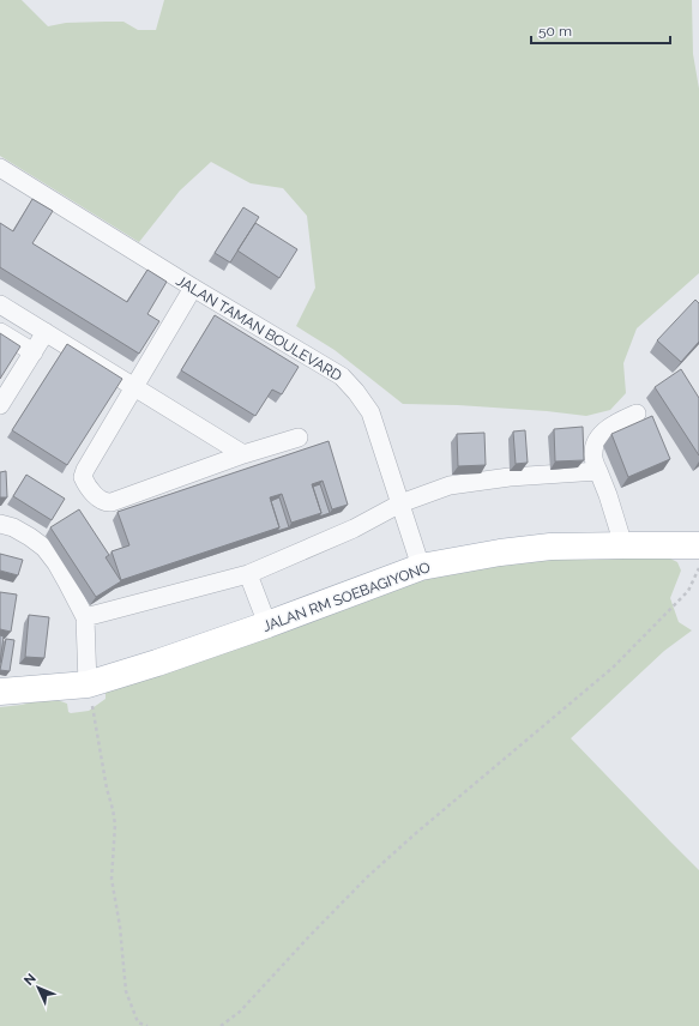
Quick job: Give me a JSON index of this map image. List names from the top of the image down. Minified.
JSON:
{"streets":{"main road":["JALAN RM SOEBAGIYONO"],"street":["JALAN TAMAN BOULEVARD"]},"crossings":[["JALAN TAMAN BOULEVARD","JALAN RM SOEBAGIYONO"]],"scale_bar":"50 m","north":"top left"}
